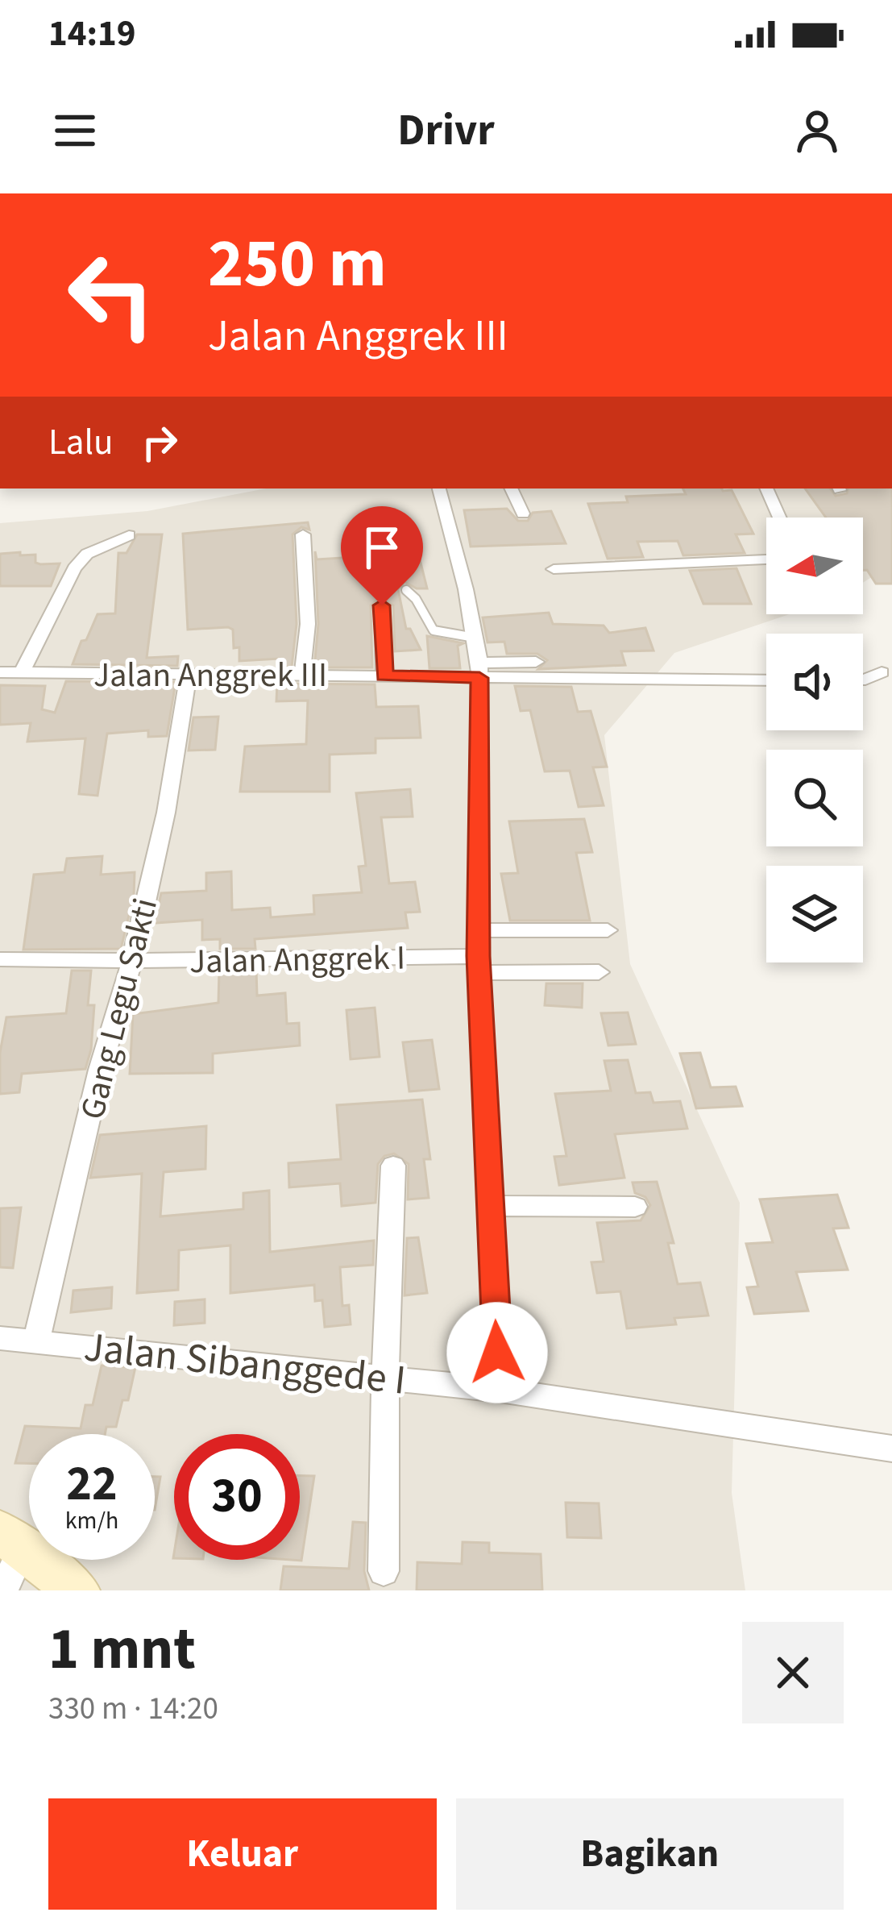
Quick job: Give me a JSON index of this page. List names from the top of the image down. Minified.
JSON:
{"streets":{"street":["Jalan Anggrek III","Jalan Anggrek I","Gang Legu Sakti","Jalan Sibanggede I"]},"crossings":[["Jalan Anggrek III","Gang Legu Sakti"],["Jalan Anggrek I","Gang Legu Sakti"],["Gang Legu Sakti","Jalan Sibanggede I"]],"north":"left","page":{"status":"14:19","header":"Drivr","turn":["250 m","Jalan Anggrek III"],"then":"Lalu","speed":"22 km/h","limit":"30","heading":["1 mnt","330 m · 14:20"],"buttons":["Keluar","Bagikan"]}}
